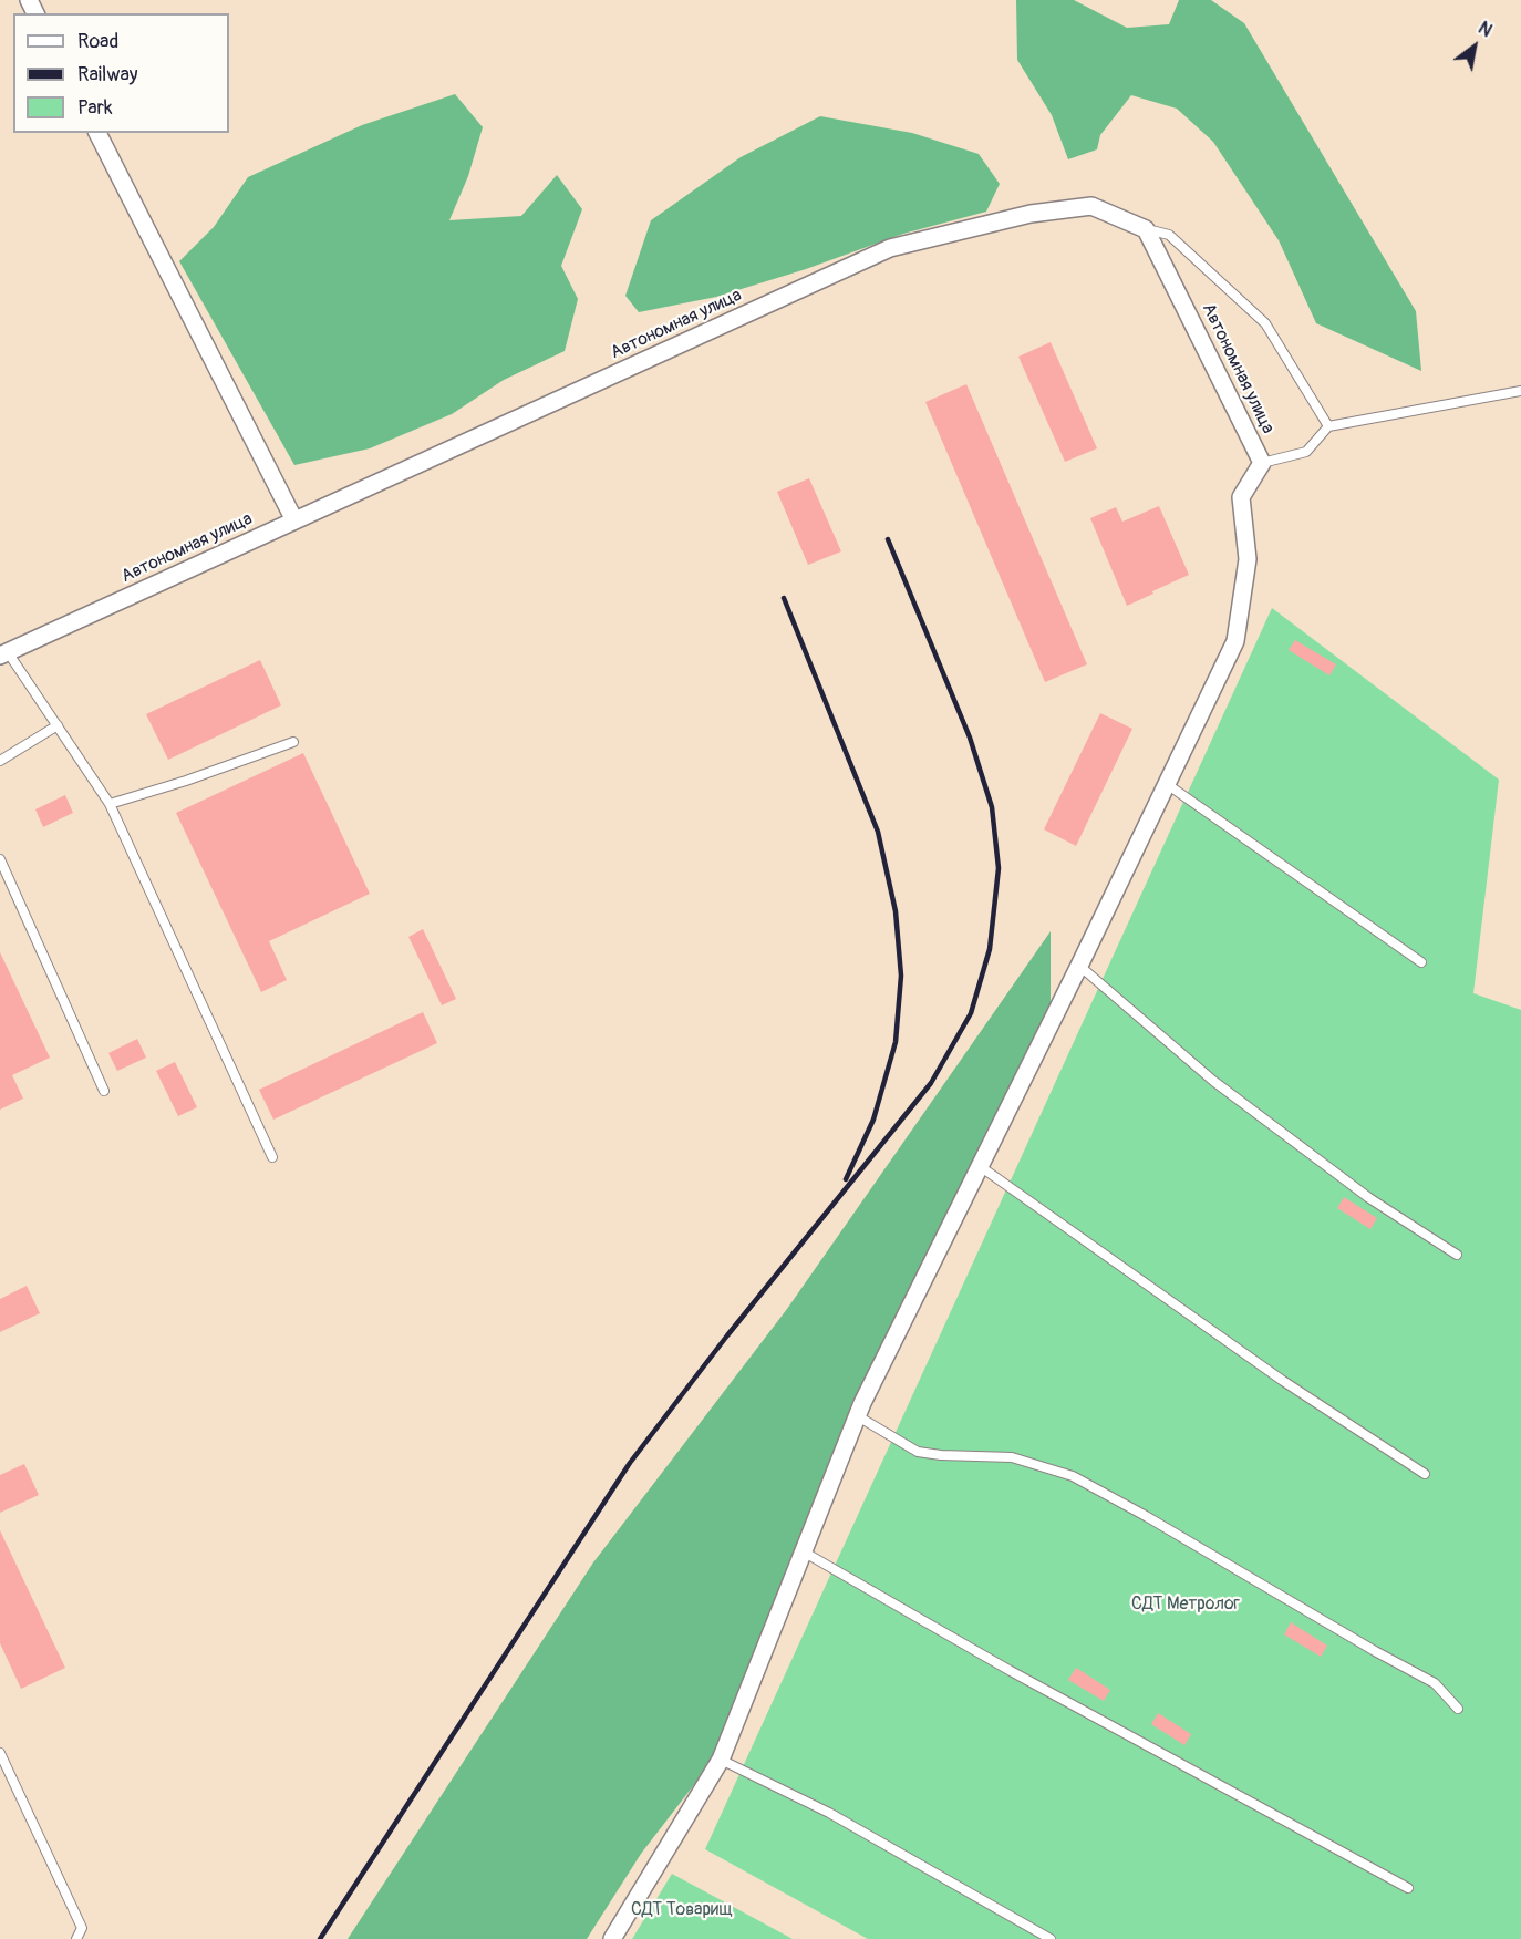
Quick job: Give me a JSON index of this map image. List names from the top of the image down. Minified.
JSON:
{"streets":{"street":["Автономная улица"]},"parks":["СДТ Метролог","СДТ Товарищ"],"legend":["Road","Railway","Park"],"north":"top right"}
